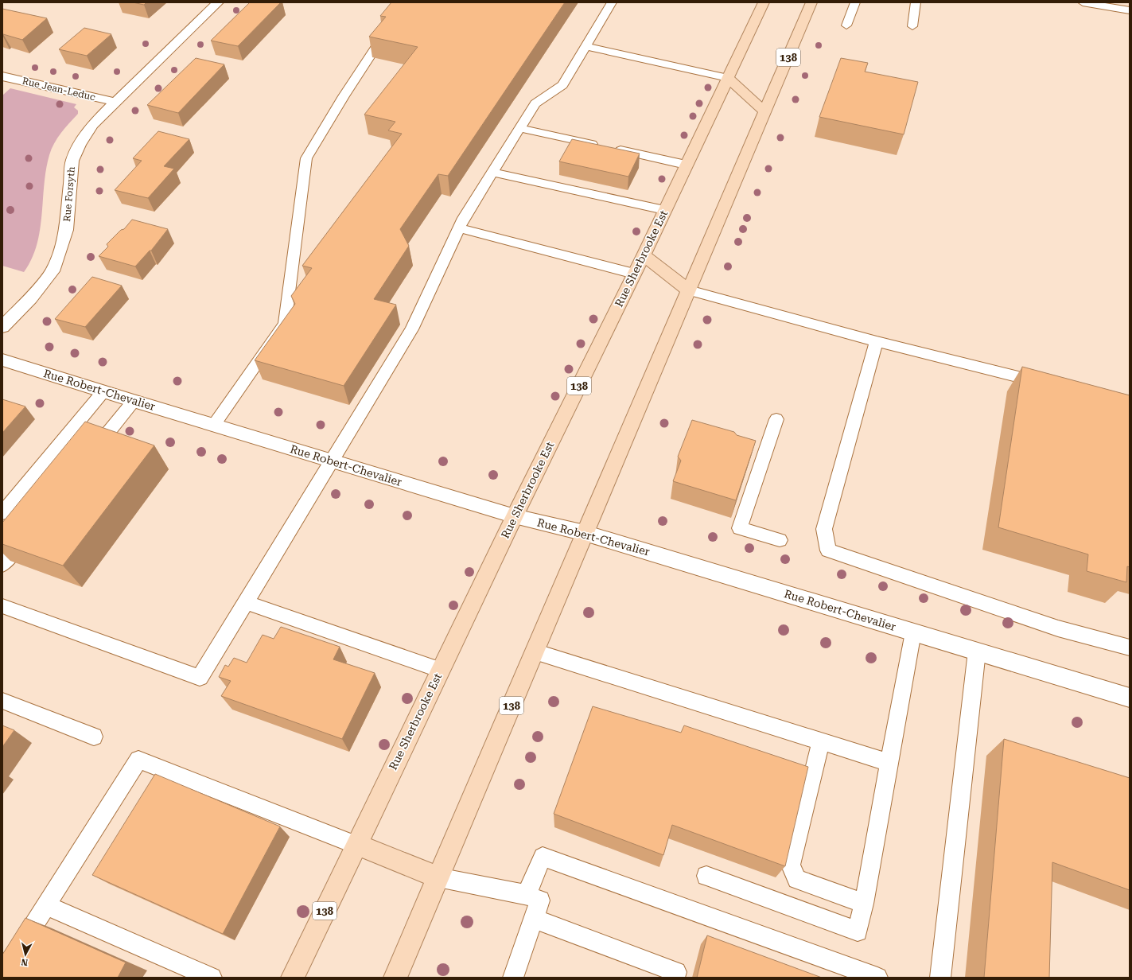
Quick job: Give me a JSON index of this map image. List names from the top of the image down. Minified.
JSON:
{"streets":{"main road":["138","Rue Sherbrooke Est"],"street":["Rue Jean-Leduc","Rue Forsyth","Rue Robert-Chevalier"]},"crossings":[["138","Rue Robert-Chevalier"],["Rue Jean-Leduc","Rue Forsyth"],["Rue Sherbrooke Est","Rue Robert-Chevalier"]],"north":"bottom"}
